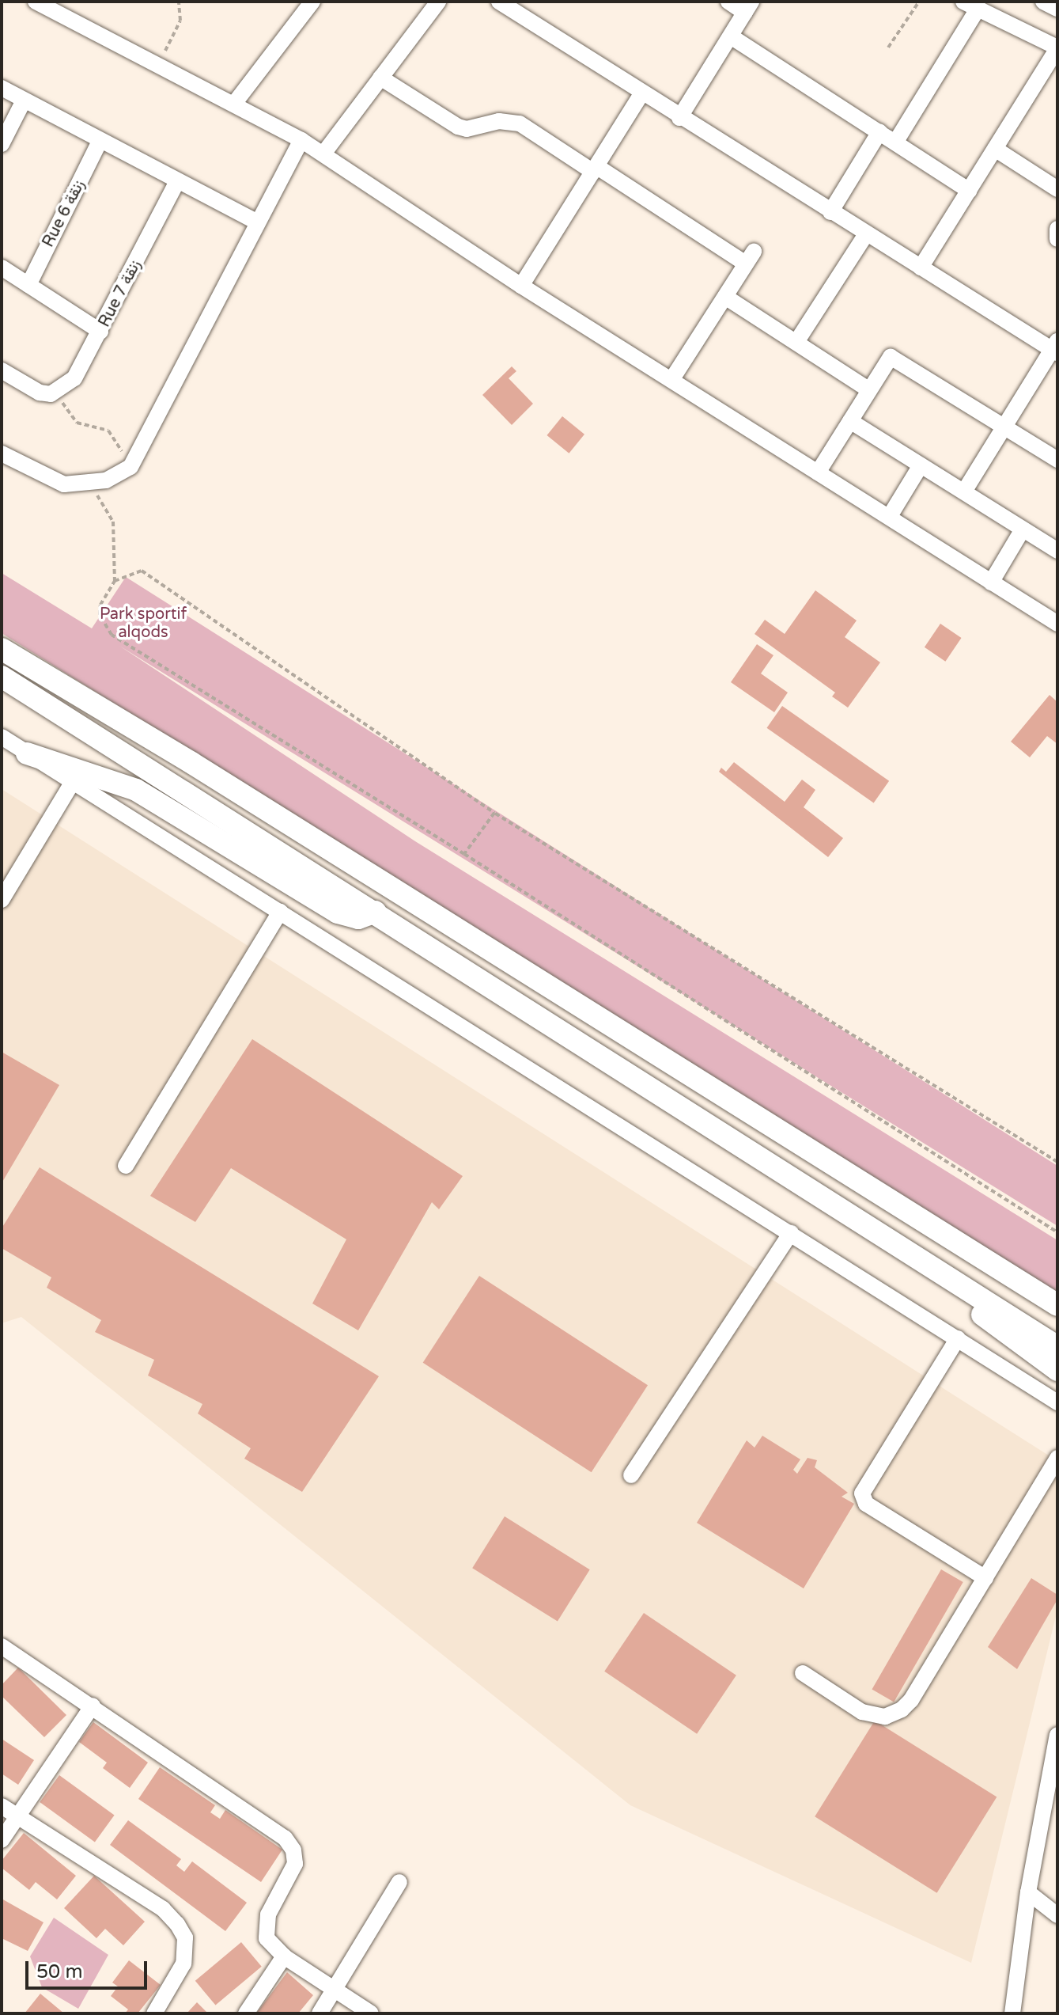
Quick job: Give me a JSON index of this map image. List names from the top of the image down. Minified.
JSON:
{"streets":{"street":["Rue 6 زنقة","Rue 7 زنقة"]},"parks":["Park sportif alqods"],"scale_bar":"50 m"}
